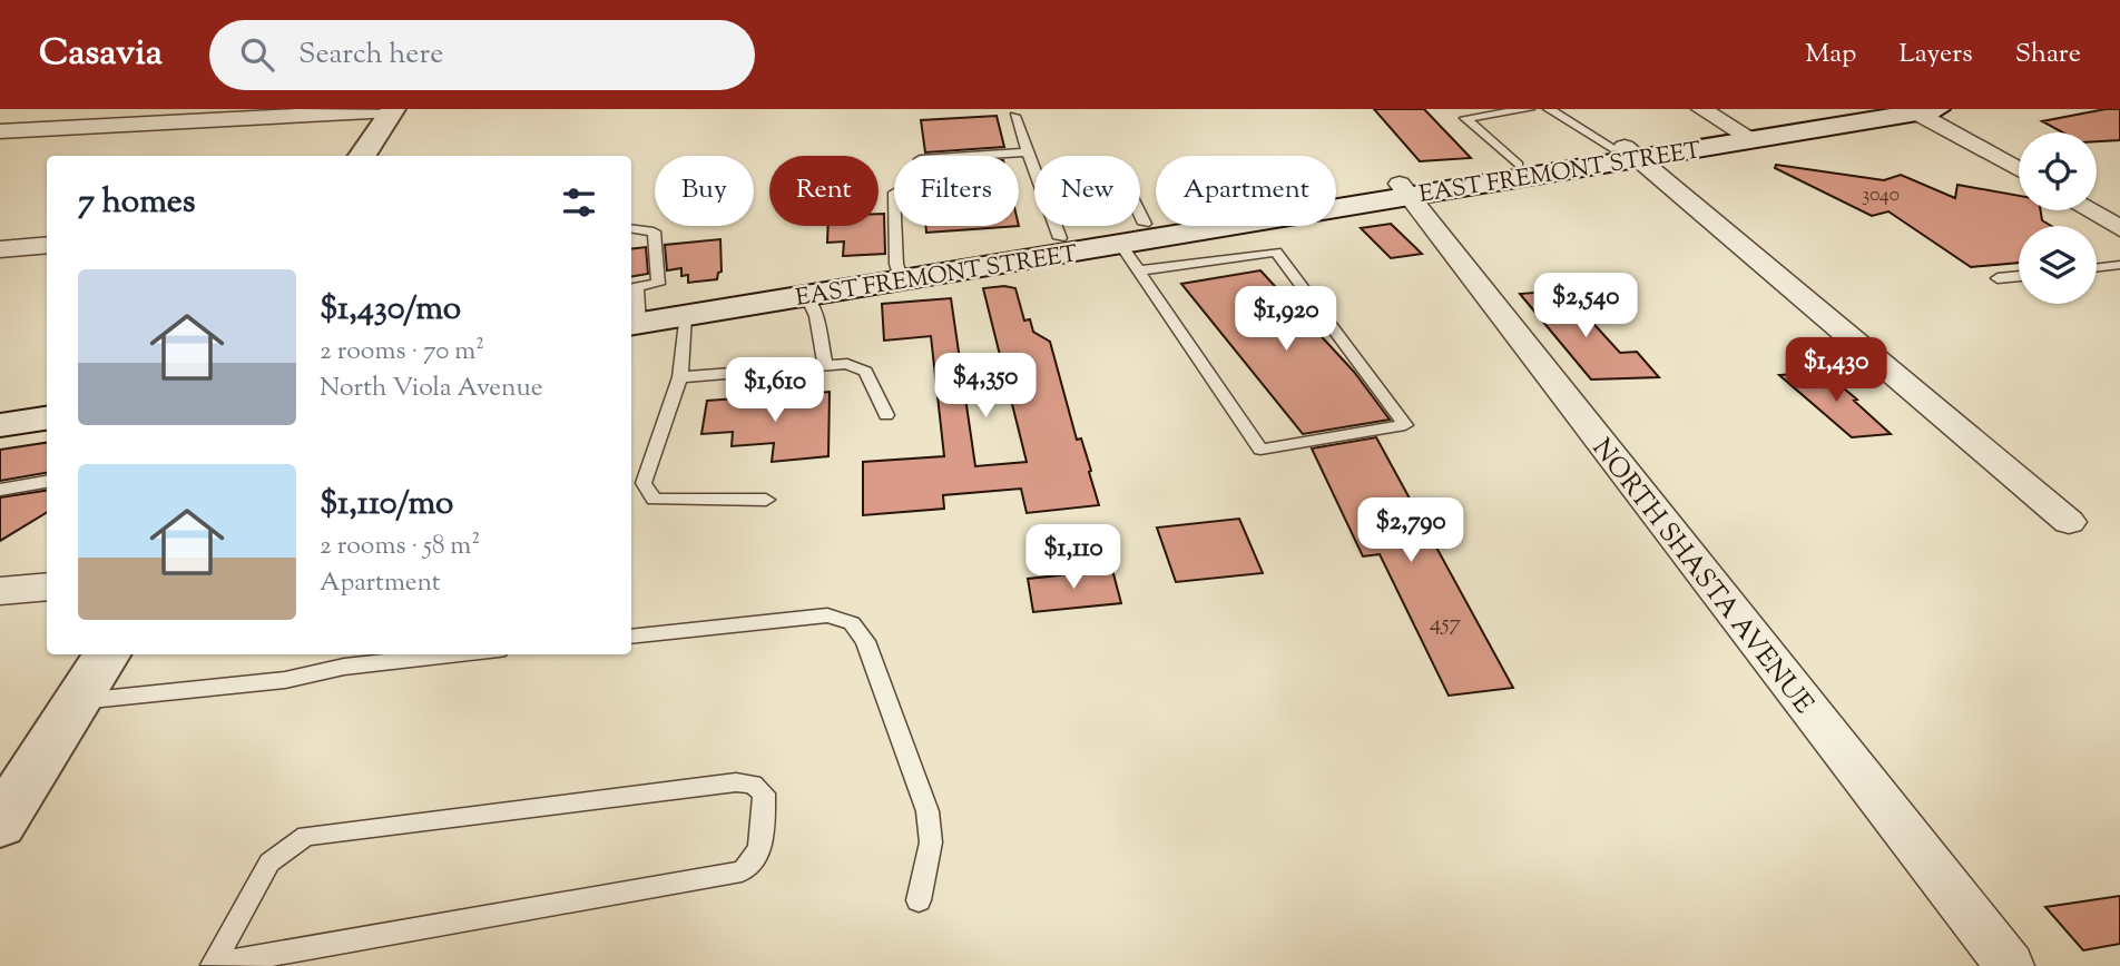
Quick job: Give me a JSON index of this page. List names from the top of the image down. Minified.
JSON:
{"streets":{"main road":["EAST FREMONT STREET"],"street":["NORTH SHASTA AVENUE"]},"crossings":[["EAST FREMONT STREET","NORTH SHASTA AVENUE"]],"house_numbers":["3040","457"],"page":{"header":"Casavia","search":"Search here","nav":["Map","Layers","Share"],"chip":["Buy","Rent","Filters","New","Apartment"],"heading":"7 homes","list":[{"name":"$1,430/mo","note":"2 rooms · 70 m² · North Viola Avenue"},{"name":"$1,110/mo","note":"2 rooms · 58 m² · Apartment"}],"price":["$2,540","$1,920","$1,430","$4,350","$1,610","$2,790","$1,110"]}}
